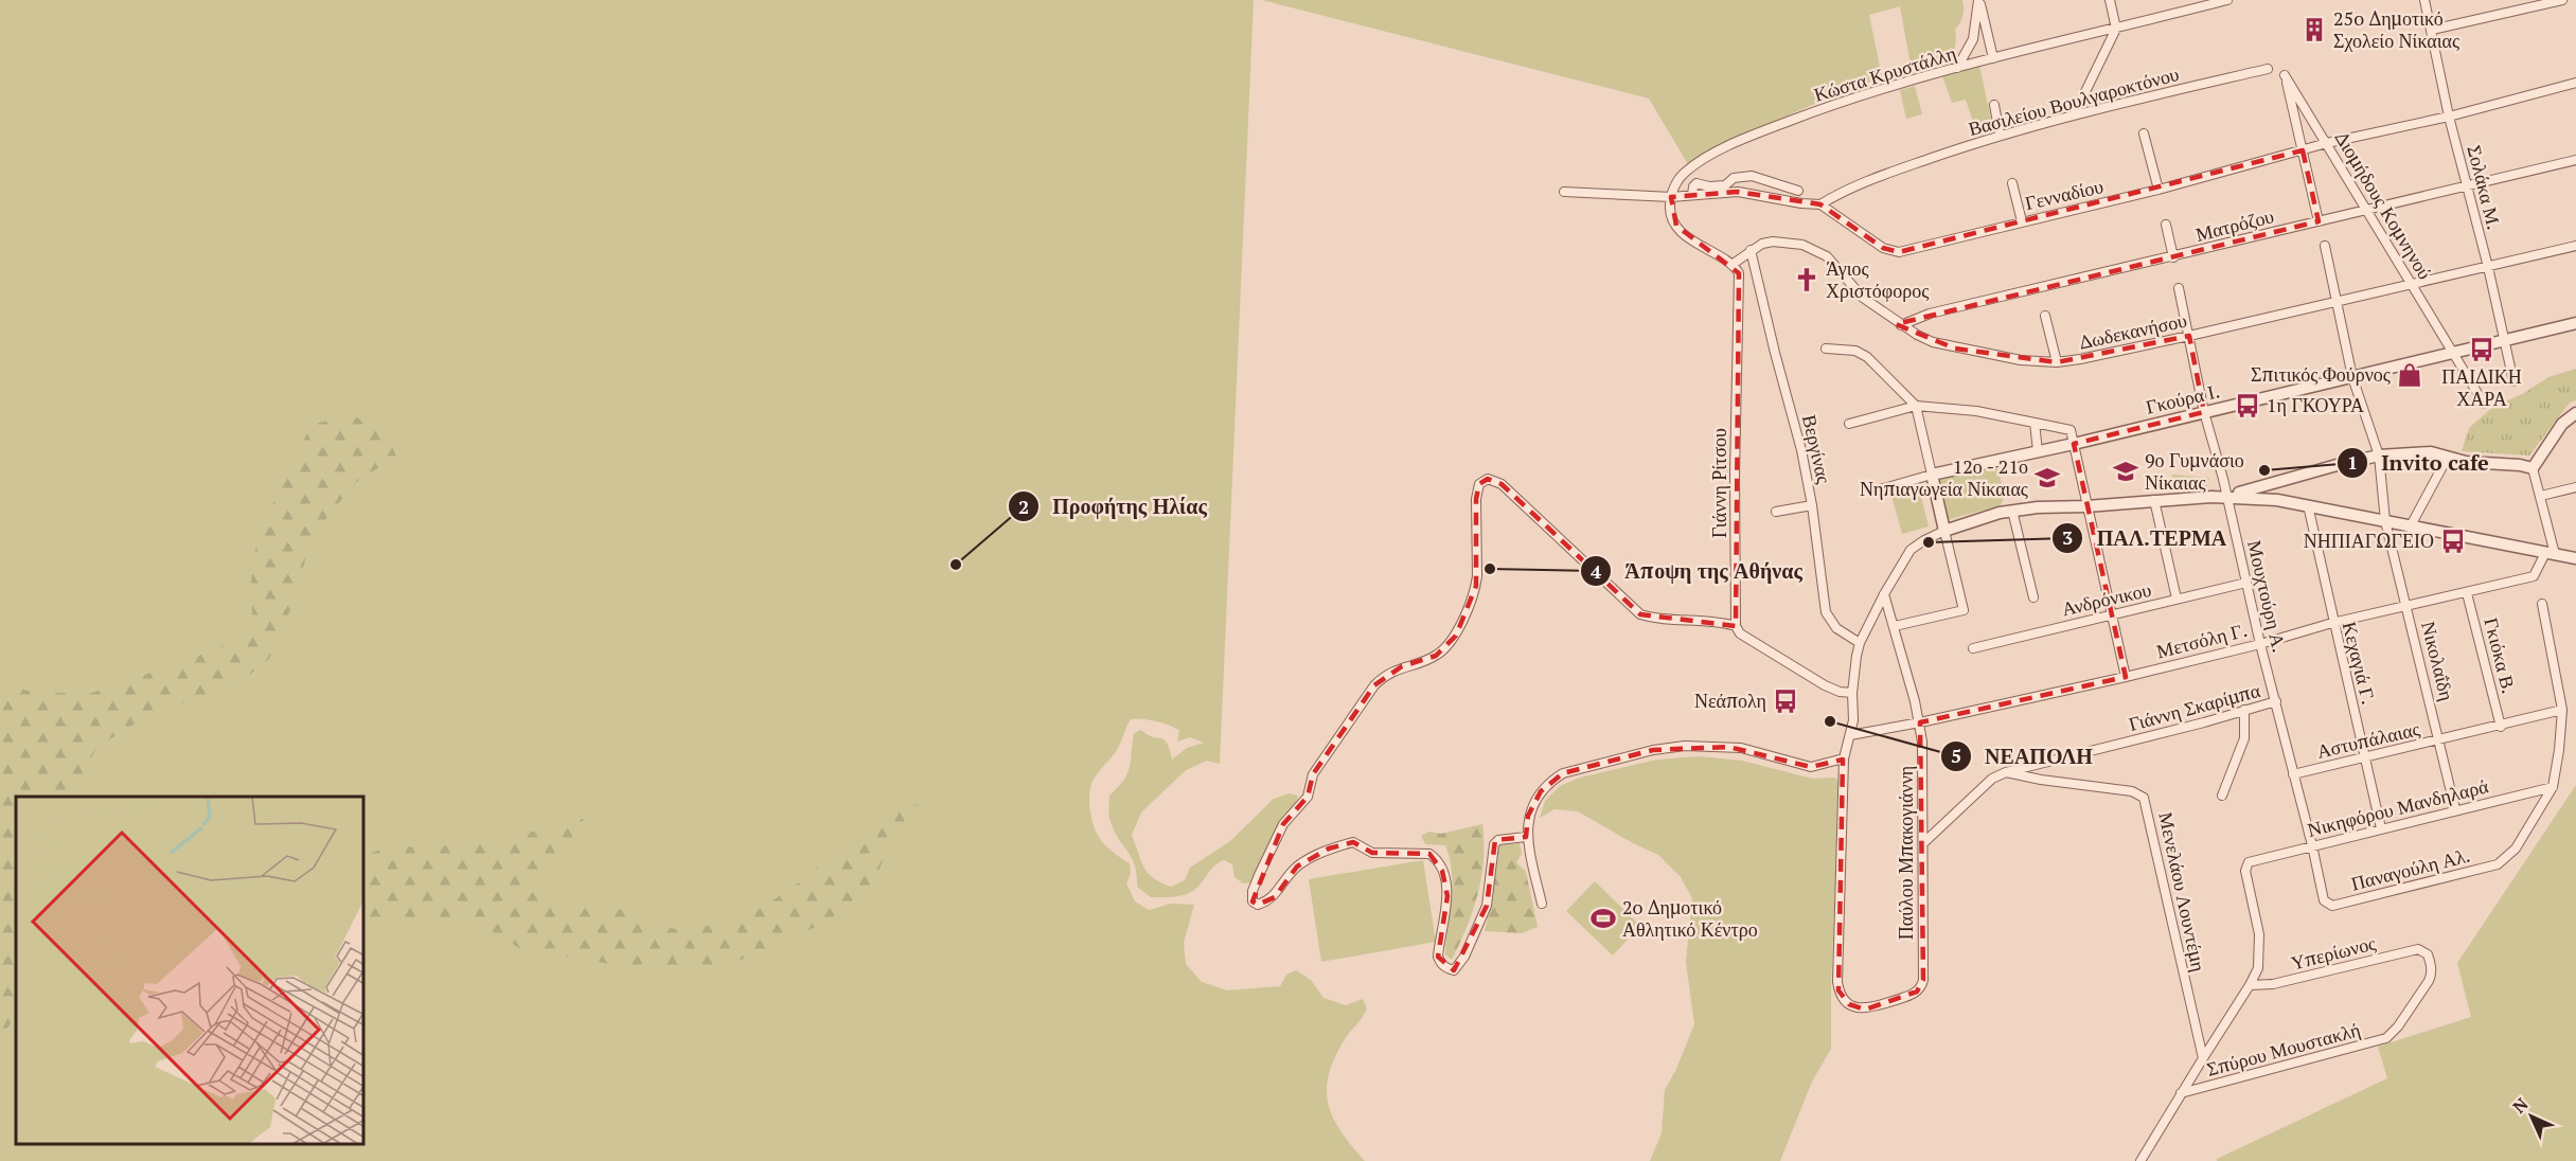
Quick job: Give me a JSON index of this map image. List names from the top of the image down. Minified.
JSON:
{"streets":{"street":["Κώστα Κρυστάλλη","Βασιλείου Βουλγαροκτόνου","Σολάκα Μ.","Γενναδίου","Διομήδους Κομνηνού","Ματρόζου","Δωδεκανήσου","Γκούρα Ι.","Βεργίνας","Γιάννη Ρίτσου","Μουχτούρη Α.","Ανδρόνικου","Μετσόλη Γ.","Γκιόκα Β.","Νικολαΐδη","Κεχαγιά Γ.","Γιάννη Σκαρίμπα","Αστυπάλαιας","Νικηφόρου Μανδηλαρά","Παύλου Μπακογιάννη","Παναγούλη Αλ.","Μενελάου Λουντέμη","Υπερίωνος","Σπύρου Μουστακλή"]},"crossings":[["Κώστα Κρυστάλλη","Γενναδίου"],["Βασιλείου Βουλγαροκτόνου","Γενναδίου"],["Σολάκα Μ.","Γενναδίου"],["Σολάκα Μ.","Ματρόζου"],["Σολάκα Μ.","Δωδεκανήσου"],["Σολάκα Μ.","Γκούρα Ι."],["Γενναδίου","Διομήδους Κομνηνού"],["Διομήδους Κομνηνού","Ματρόζου"],["Διομήδους Κομνηνού","Δωδεκανήσου"],["Διομήδους Κομνηνού","Γκούρα Ι."],["Ματρόζου","Δωδεκανήσου"],["Δωδεκανήσου","Βεργίνας"],["Δωδεκανήσου","Γιάννη Ρίτσου"],["Δωδεκανήσου","Μουχτούρη Α."],["Δωδεκανήσου","Νικολαΐδη"],["Γκούρα Ι.","Μουχτούρη Α."],["Γκούρα Ι.","Νικολαΐδη"],["Μουχτούρη Α.","Ανδρόνικου"],["Μουχτούρη Α.","Μετσόλη Γ."],["Μουχτούρη Α.","Γιάννη Σκαρίμπα"],["Μουχτούρη Α.","Αστυπάλαιας"],["Μουχτούρη Α.","Νικηφόρου Μανδηλαρά"],["Μουχτούρη Α.","Παναγούλη Αλ."],["Μετσόλη Γ.","Γκιόκα Β."],["Μετσόλη Γ.","Νικολαΐδη"],["Μετσόλη Γ.","Κεχαγιά Γ."],["Μετσόλη Γ.","Παύλου Μπακογιάννη"],["Γκιόκα Β.","Αστυπάλαιας"],["Νικολαΐδη","Αστυπάλαιας"],["Νικολαΐδη","Νικηφόρου Μανδηλαρά"],["Κεχαγιά Γ.","Αστυπάλαιας"],["Κεχαγιά Γ.","Νικηφόρου Μανδηλαρά"],["Γιάννη Σκαρίμπα","Παύλου Μπακογιάννη"],["Γιάννη Σκαρίμπα","Μενελάου Λουντέμη"],["Νικηφόρου Μανδηλαρά","Παναγούλη Αλ."],["Νικηφόρου Μανδηλαρά","Υπερίωνος"],["Υπερίωνος","Σπύρου Μουστακλή"]],"places":{"building":["25o Δημοτικό Σχολείο Νίκαιας"],"church":["Άγιος Χριστόφορος"],"bus stop":["ΠΑΙΔΙΚΗ ΧΑΡΑ","1η ΓΚΟΥΡΑ","ΝΗΠΙΑΓΩΓΕΙΟ","Νεάπολη"],"shop":["Σπιτικός Φούρνος"],"other":["Invito cafe","ΠΑΛ.ΤΕΡΜΑ","Προφήτης Ηλίας","Άποψη της Αθήνας","ΝΕΑΠΟΛΗ"],"school or university":["9ο Γυμνάσιο Νίκαιας","12ο - 21ο Νηπιαγωγεία Νίκαιας"],"sports":["2o Δημοτικό Αθλητικό Κέντρο"]},"north":"top left"}
